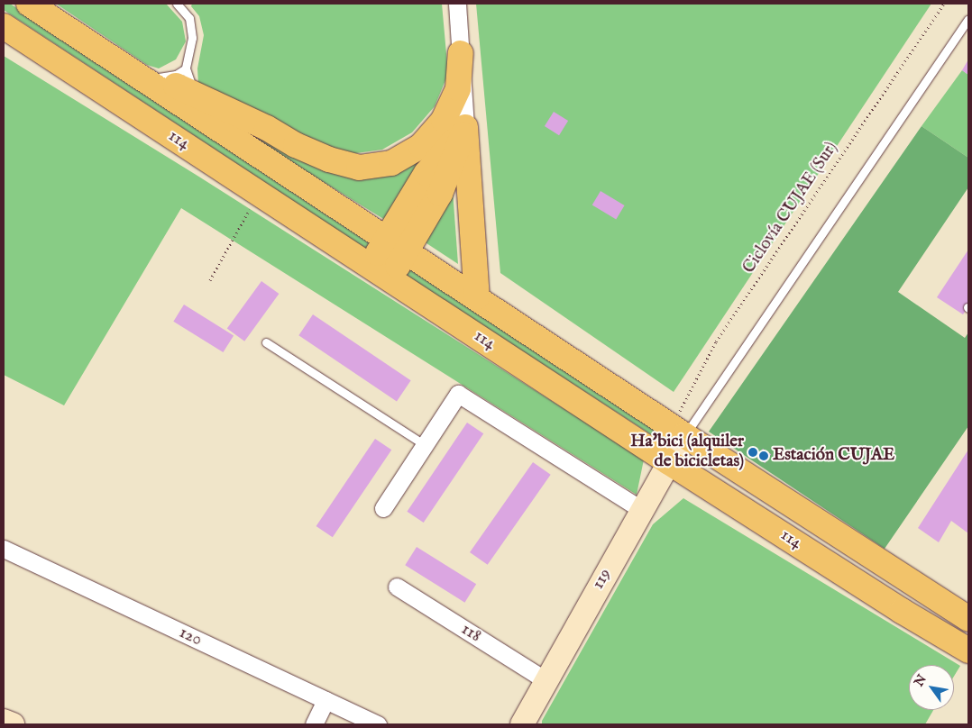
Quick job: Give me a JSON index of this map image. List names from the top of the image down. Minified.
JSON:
{"streets":{"highway":["114"],"street":["119","118","120"],"path":["Ciclovía CUJAE (Sur)"]},"crossings":[["114","Ciclovía CUJAE (Sur)"],["114","119"],["Ciclovía CUJAE (Sur)","119"],["119","118"]],"places":["Ha'bici (alquiler de bicicletas)","Estación CUJAE"],"north":"top left"}
